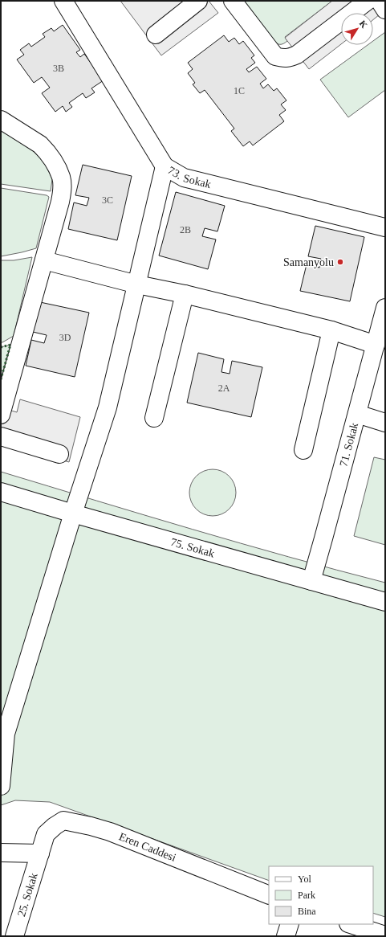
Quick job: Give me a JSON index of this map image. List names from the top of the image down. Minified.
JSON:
{"streets":{"street":["73. Sokak","71. Sokak","75. Sokak","Eren Caddesi","25. Sokak"]},"crossings":[["71. Sokak","75. Sokak"],["Eren Caddesi","25. Sokak"]],"places":["Samanyolu"],"house_numbers":["3B","1C","3C","2B","3D","2A"],"legend":["Yol","Park","Bina"],"north":"top right"}
